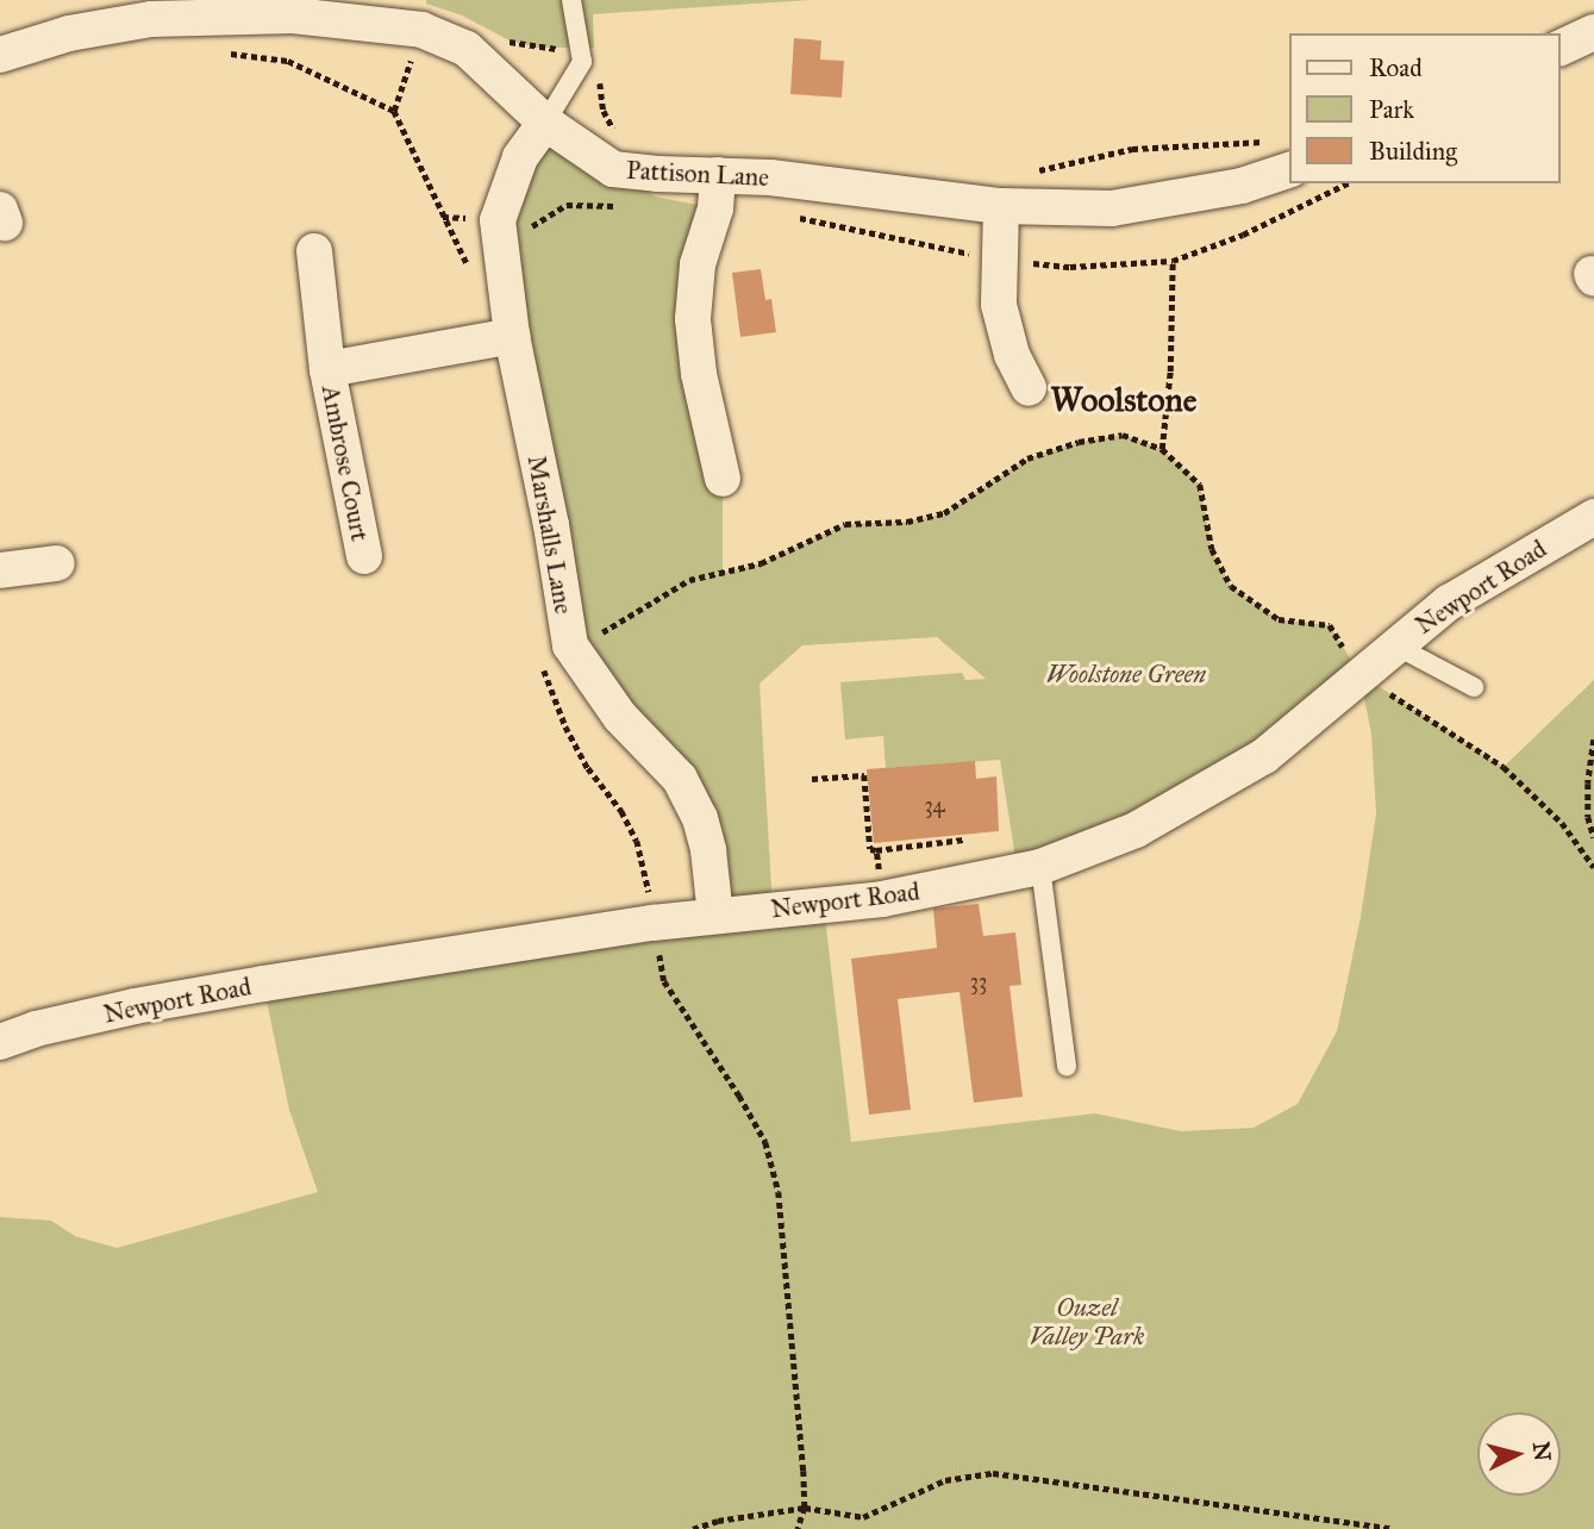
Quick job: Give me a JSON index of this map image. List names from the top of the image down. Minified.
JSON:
{"streets":{"street":["Pattison Lane","Ambrose Court","Marshalls Lane","Newport Road"]},"crossings":[["Pattison Lane","Marshalls Lane"],["Ambrose Court","Marshalls Lane"],["Marshalls Lane","Newport Road"]],"districts":["Woolstone"],"parks":["Woolstone Green","Ouzel Valley Park"],"house_numbers":["34","33"],"legend":["Road","Park","Building"],"north":"right"}
